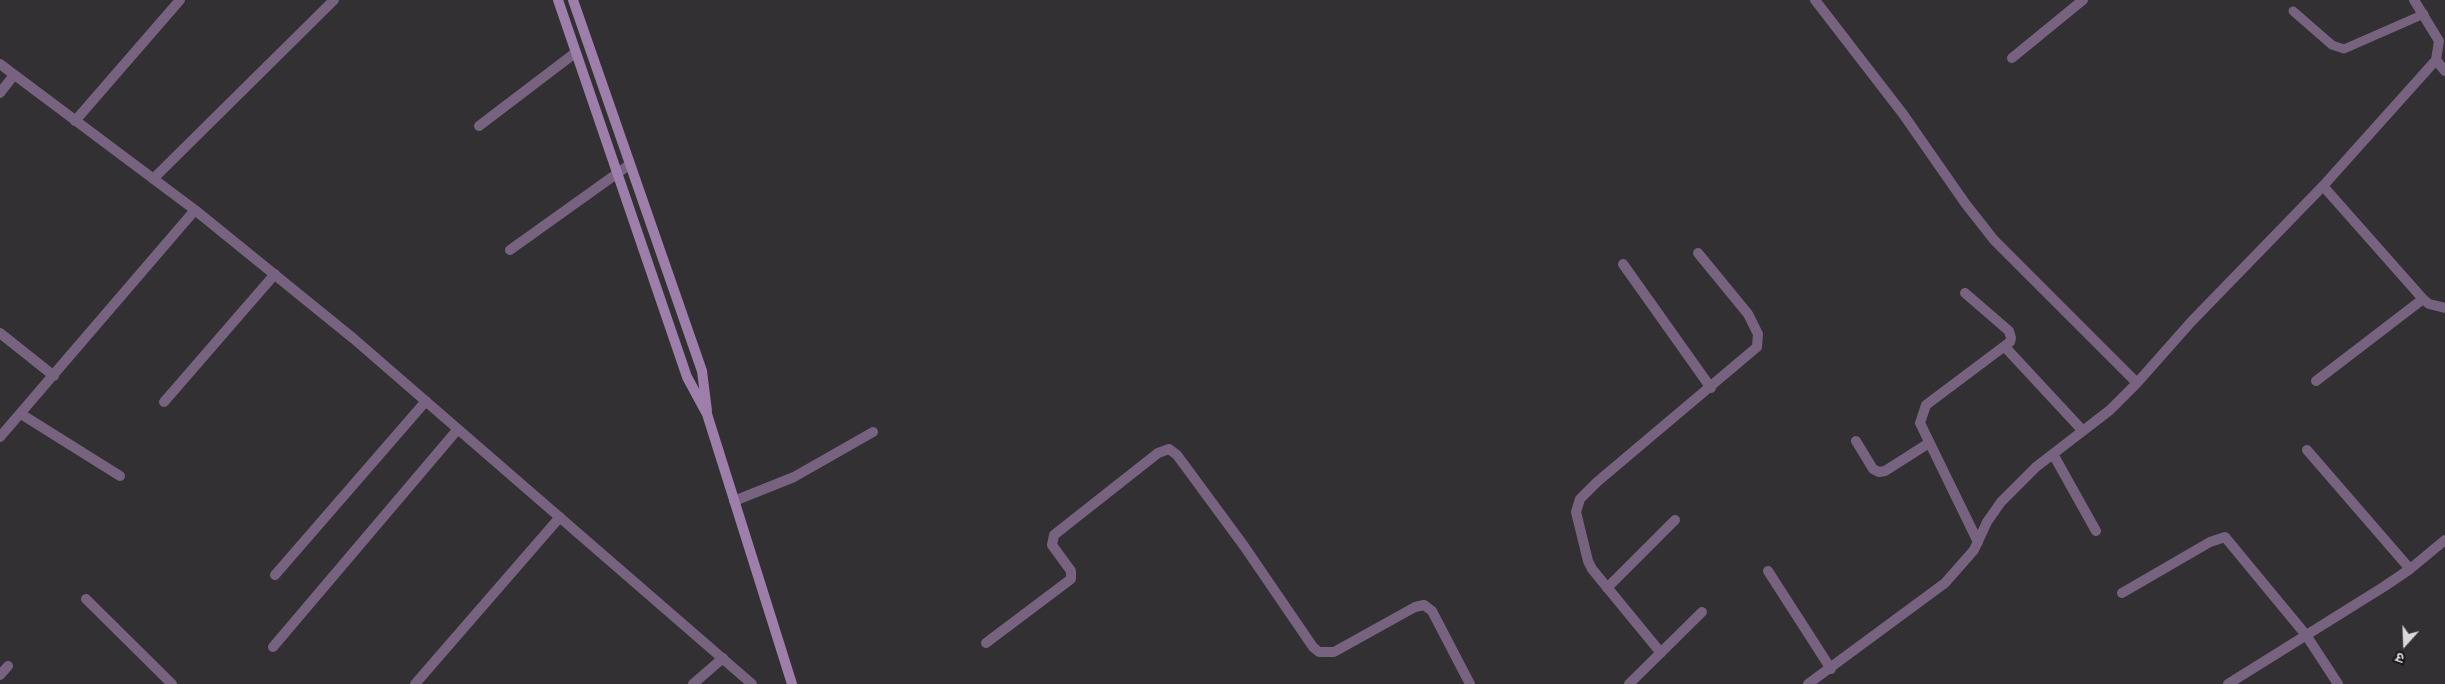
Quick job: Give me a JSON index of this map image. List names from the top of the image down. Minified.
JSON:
{"north":"bottom"}
